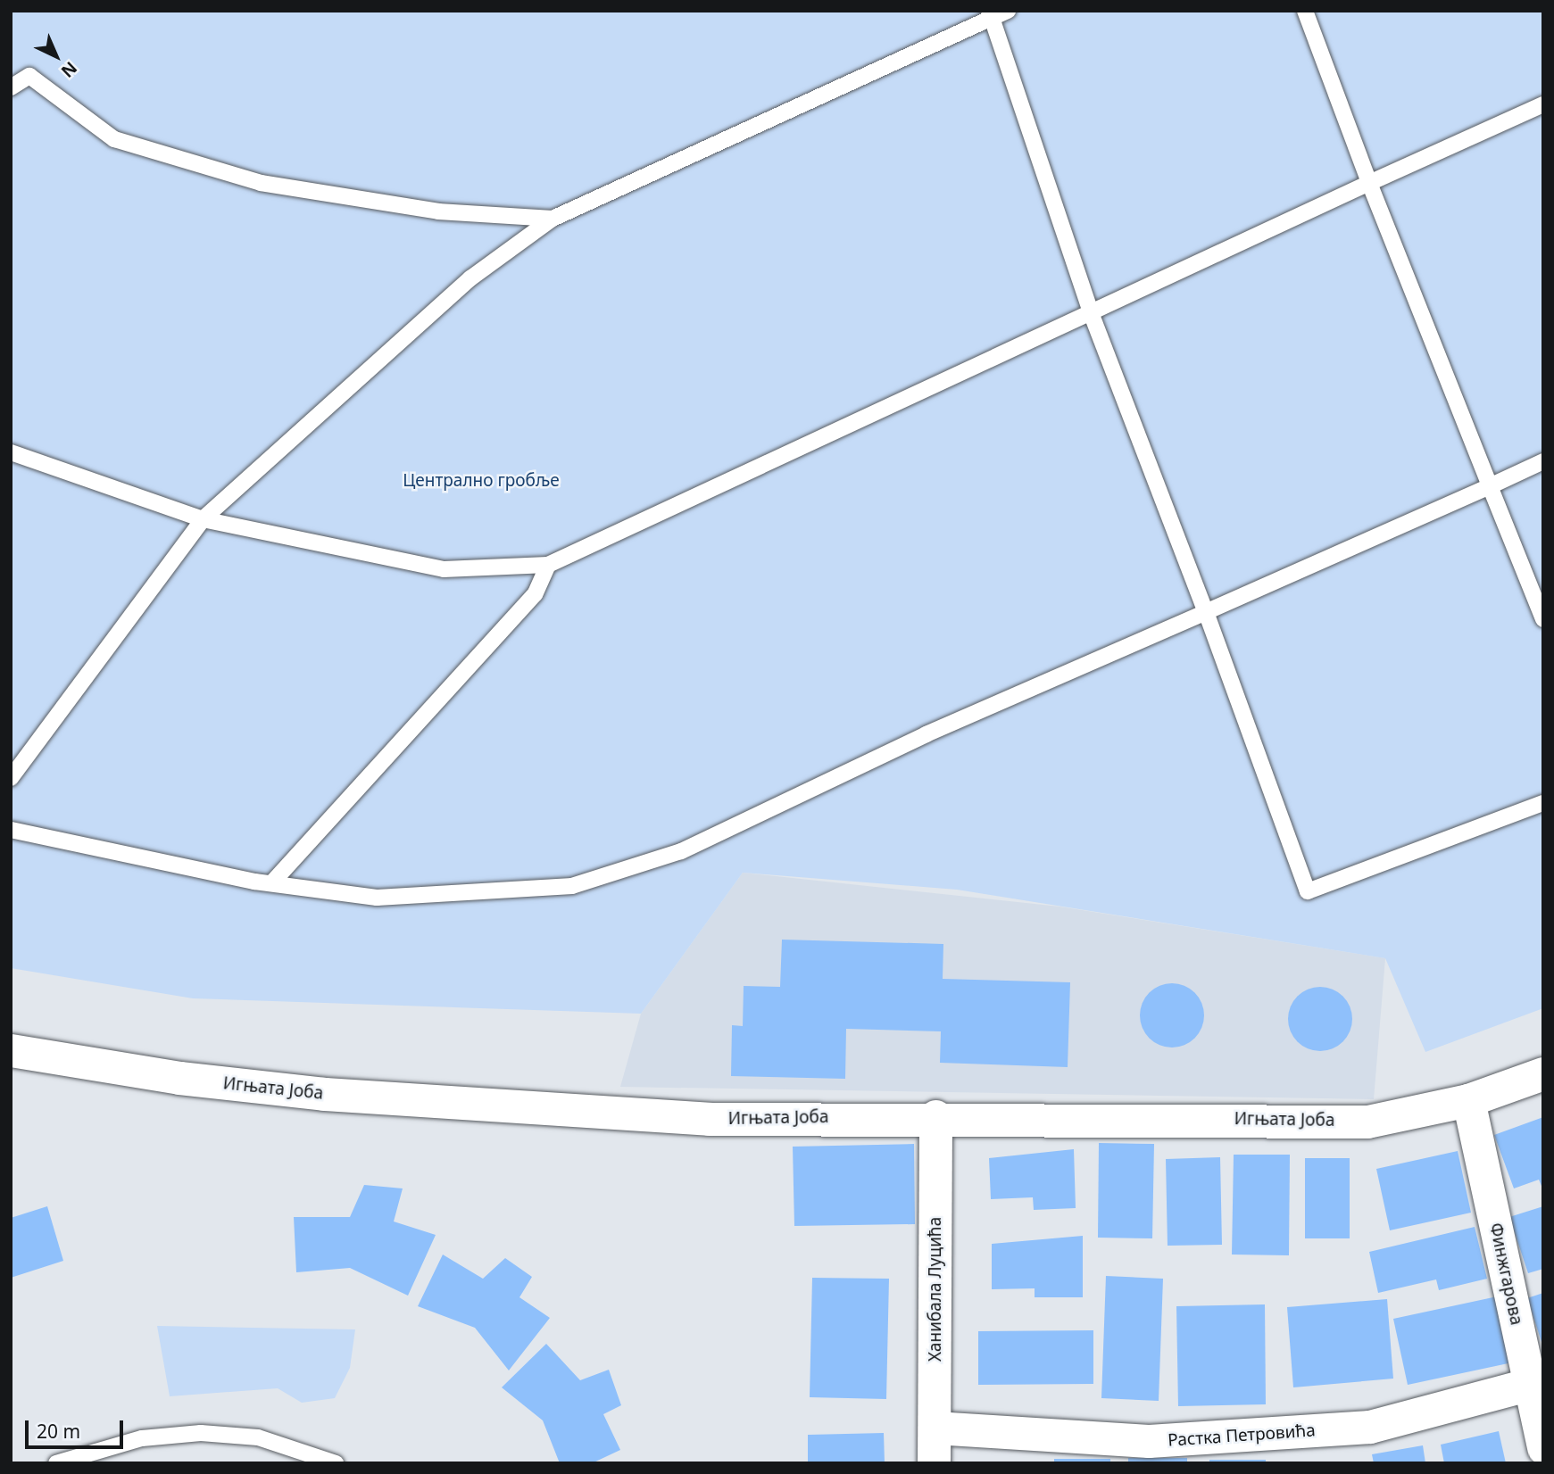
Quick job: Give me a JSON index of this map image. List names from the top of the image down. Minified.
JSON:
{"streets":{"street":["Игњата Јоба","Финжгарова","Ханибала Луцића","Растка Петровића"]},"crossings":[["Игњата Јоба","Финжгарова"],["Игњата Јоба","Ханибала Луцића"],["Финжгарова","Растка Петровића"],["Ханибала Луцића","Растка Петровића"]],"parks":["Централно гробље"],"scale_bar":"20 m","north":"bottom right"}
